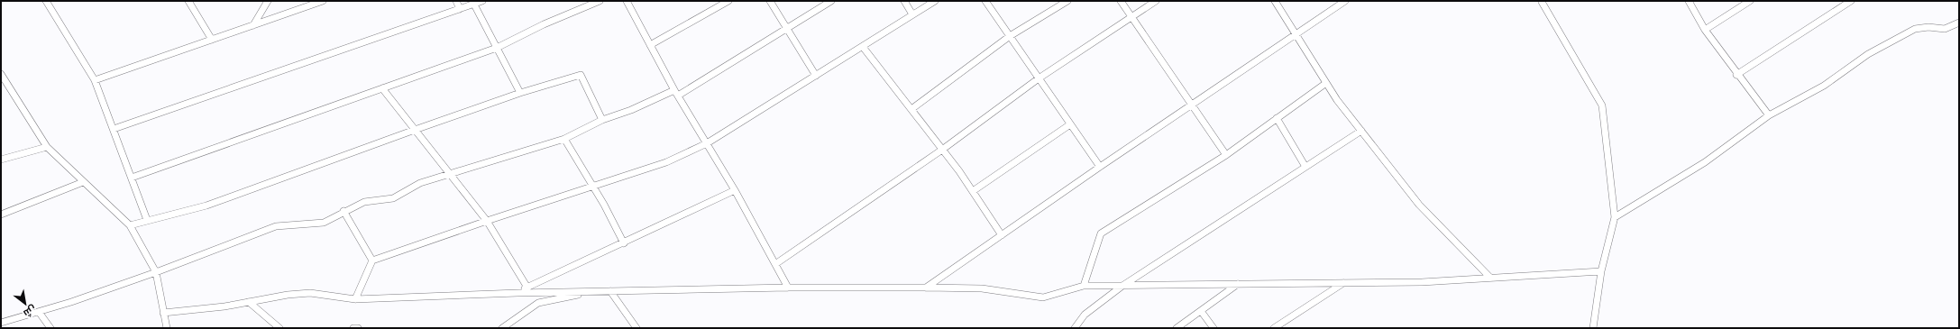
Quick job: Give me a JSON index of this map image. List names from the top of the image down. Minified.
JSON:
{"north":"bottom right"}
